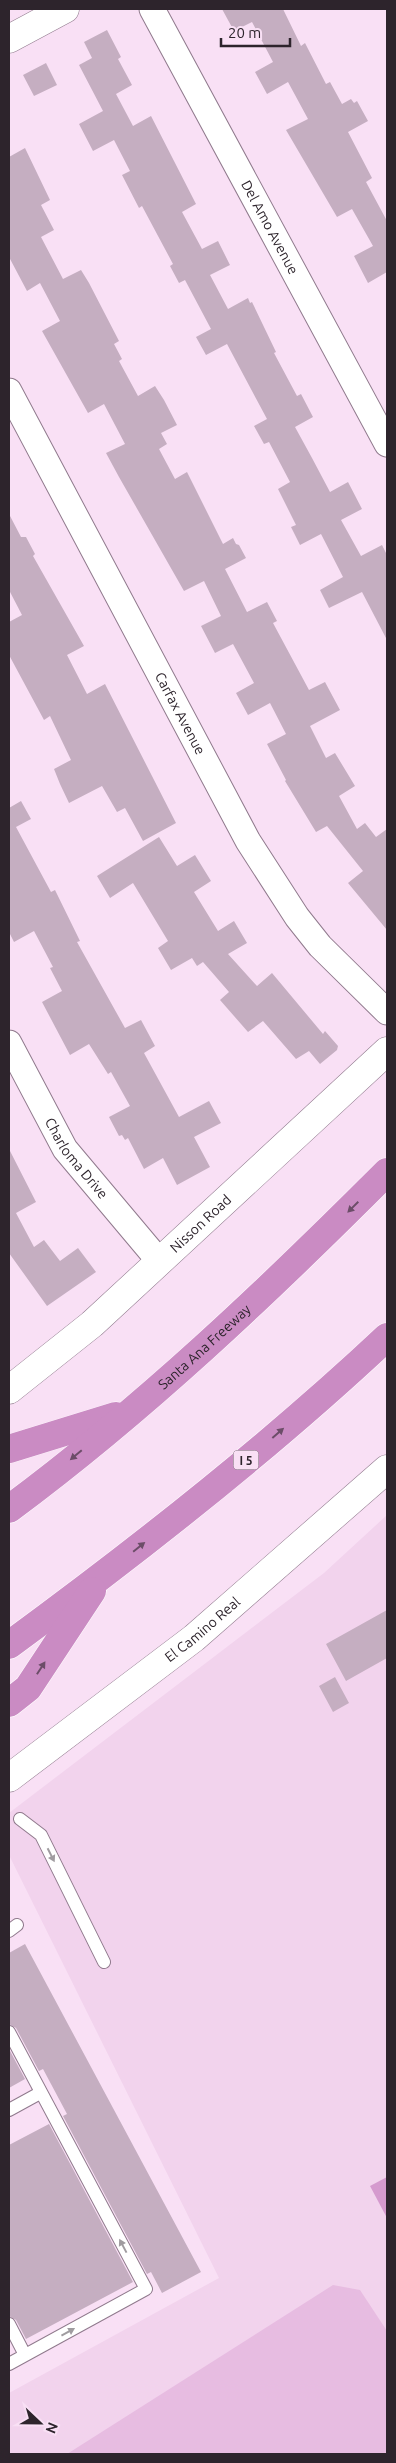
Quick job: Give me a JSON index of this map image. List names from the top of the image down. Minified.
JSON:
{"streets":{"highway":["Santa Ana Freeway","I 5"],"street":["Del Amo Avenue","Carfax Avenue","Charloma Drive","Nisson Road","El Camino Real"]},"crossings":[["Charloma Drive","Nisson Road"]],"scale_bar":"20 m","north":"right"}
